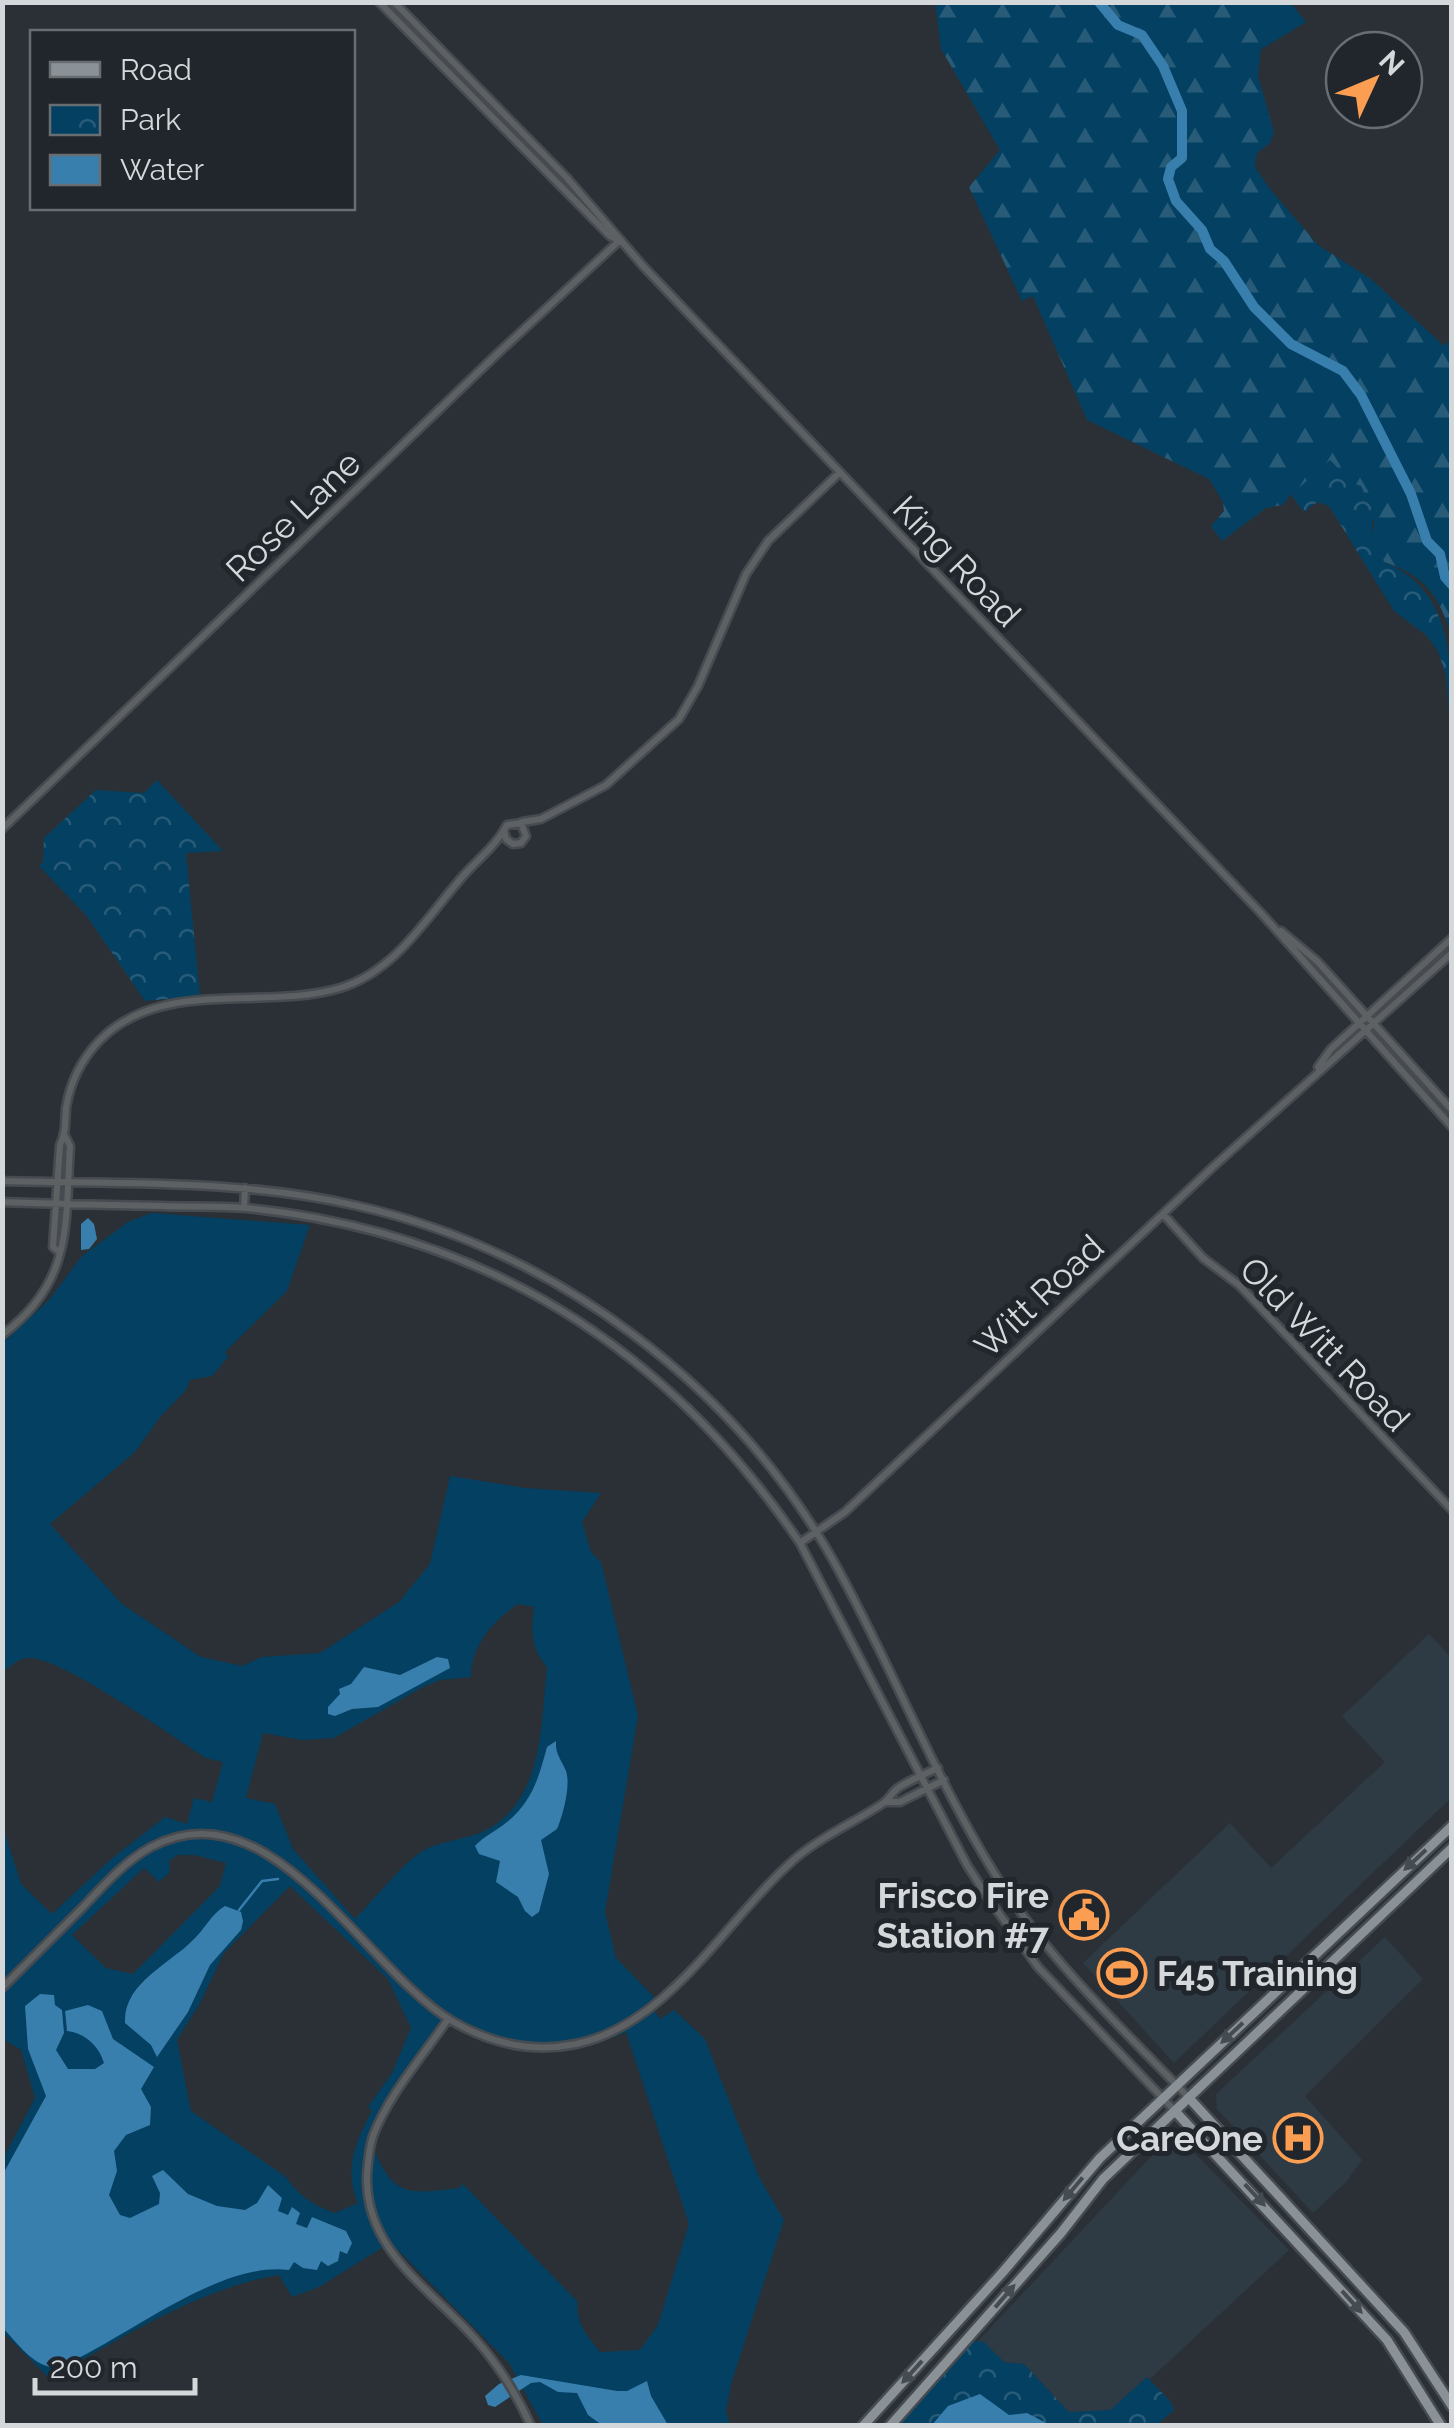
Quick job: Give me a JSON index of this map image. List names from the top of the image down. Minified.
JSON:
{"streets":{"street":["Rose Lane","King Road","Witt Road","Old Witt Road"]},"crossings":[["Rose Lane","King Road"],["King Road","Witt Road"],["Witt Road","Old Witt Road"]],"places":{"public building":["Frisco Fire Station #7"],"sports":["F45 Training"],"hospital":["CareOne"]},"legend":["Road","Park","Water"],"scale_bar":"200 m","north":"top right"}
